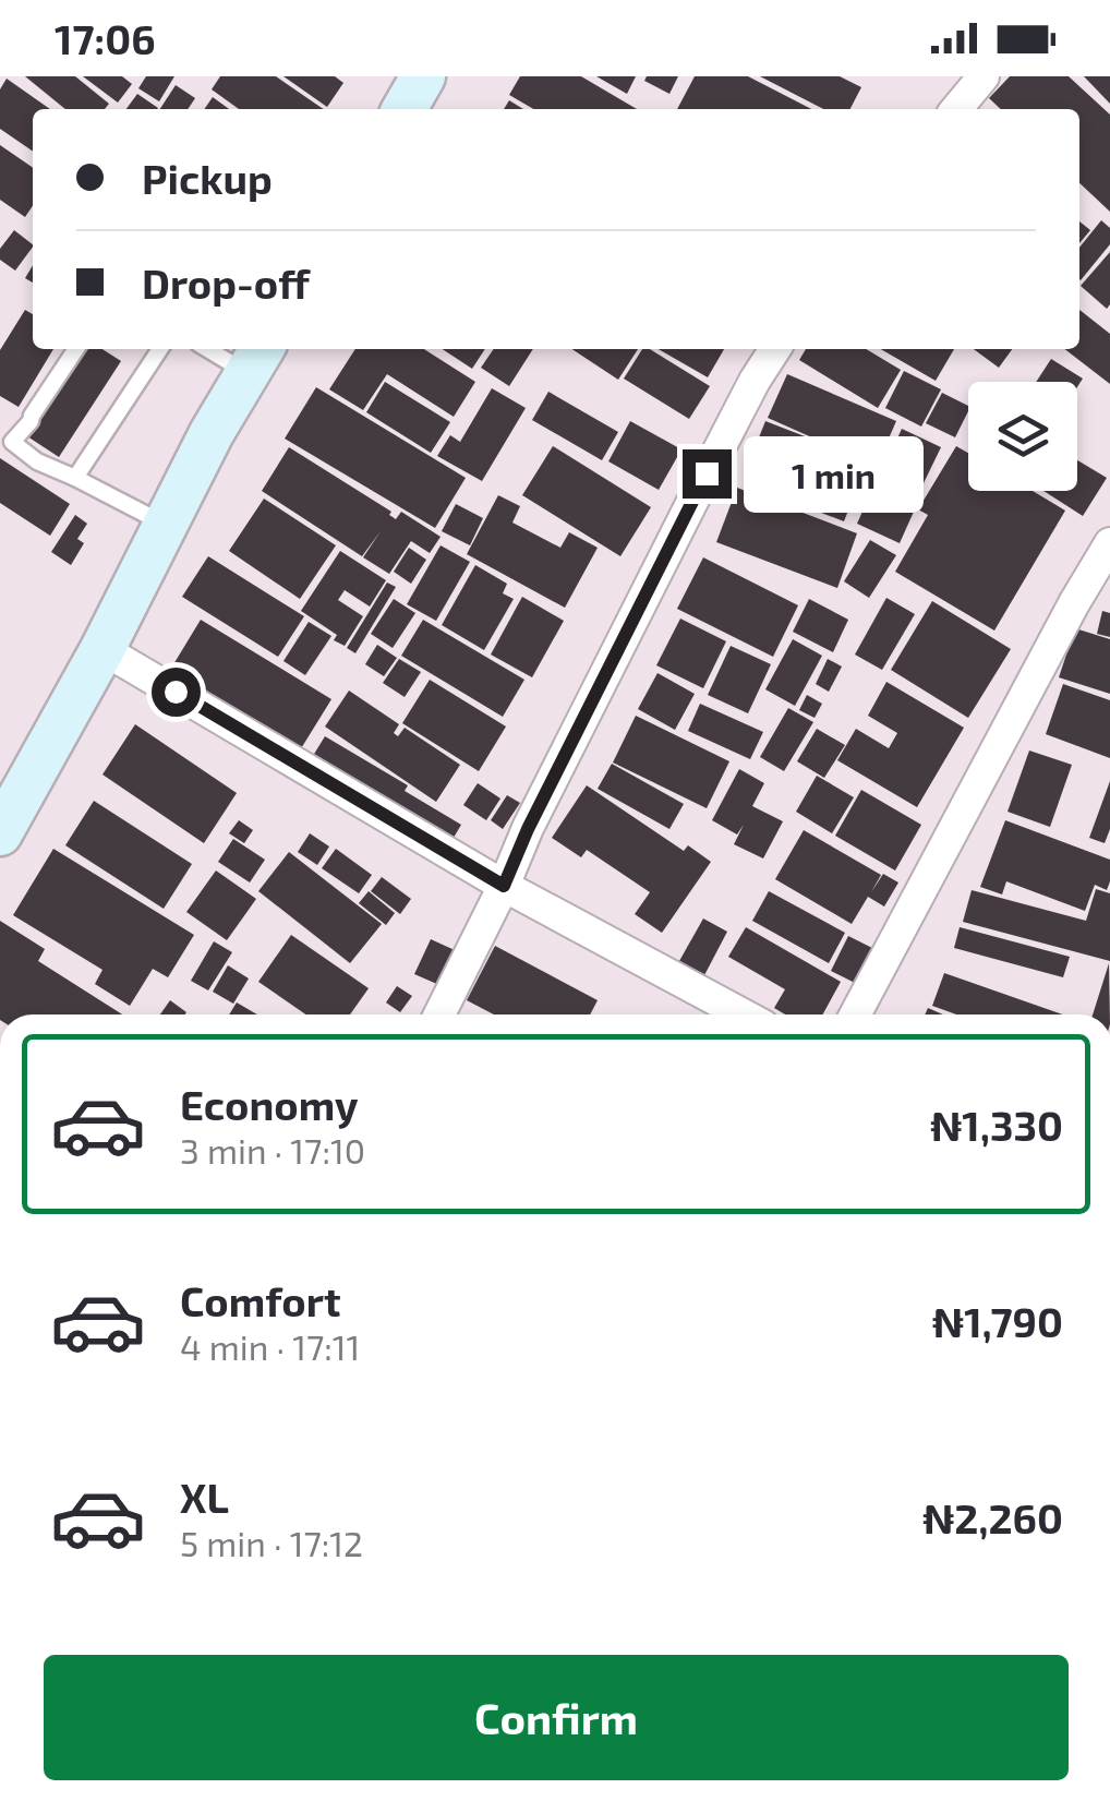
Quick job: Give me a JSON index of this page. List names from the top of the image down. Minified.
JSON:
{"page":{"status":"17:06","banner":["Pickup","Drop-off"],"bubble":"1 min","list":[{"name":"Economy","note":"3 min · 17:10","value":"₦1,330"},{"name":"Comfort","note":"4 min · 17:11","value":"₦1,790"},{"name":"XL","note":"5 min · 17:12","value":"₦2,260"}],"buttons":"Confirm"}}
